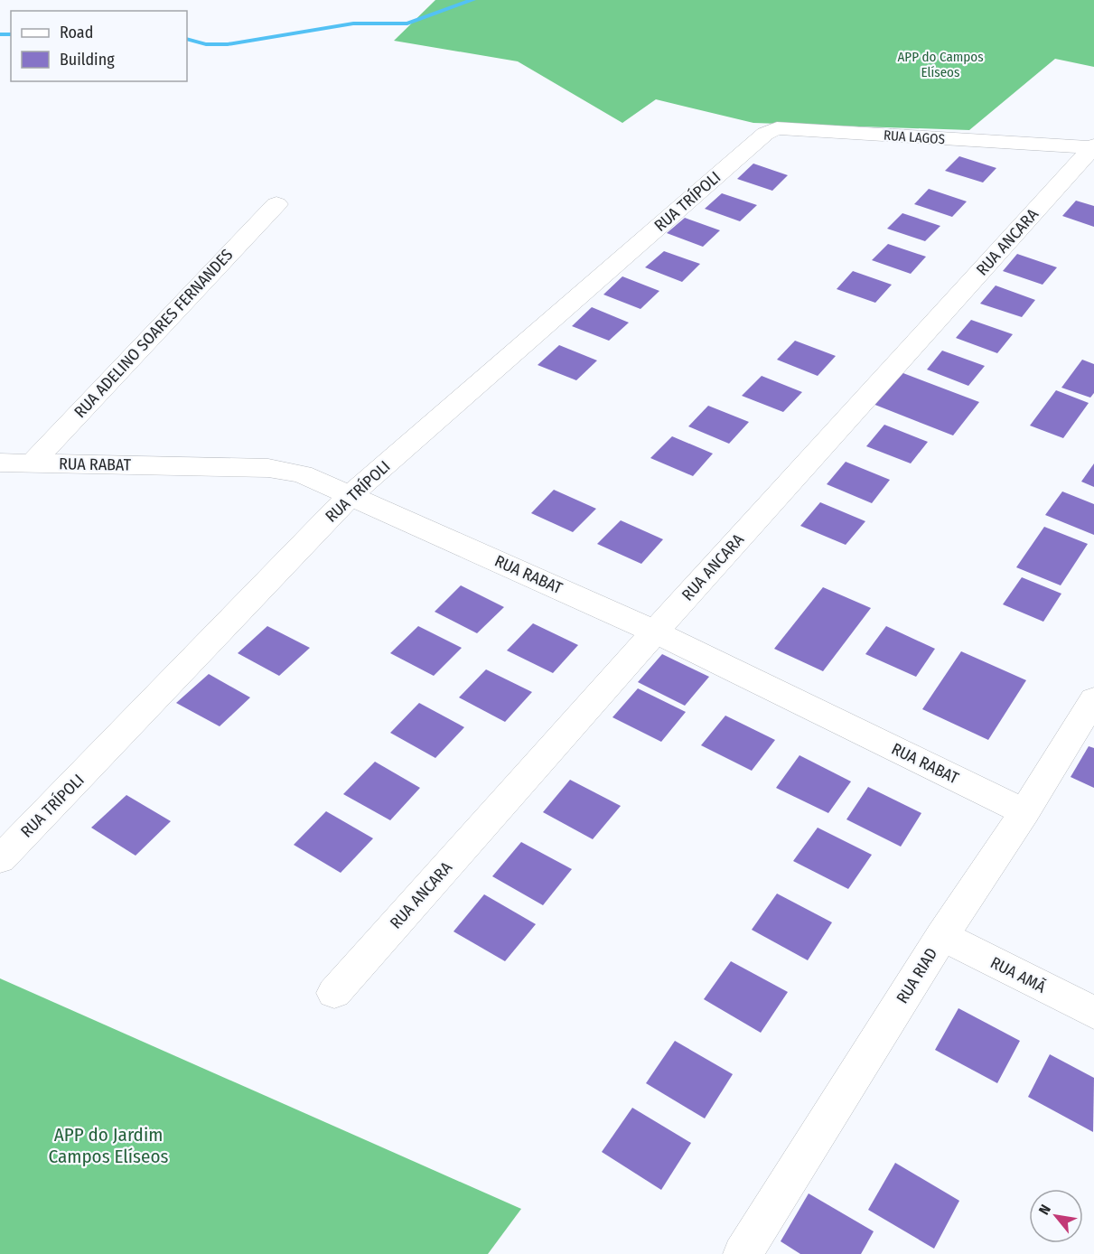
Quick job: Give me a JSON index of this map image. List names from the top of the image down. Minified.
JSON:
{"streets":{"street":["RUA LAGOS","RUA TRÍPOLI","RUA ANCARA","RUA ADELINO SOARES FERNANDES","RUA RABAT","RUA AMÃ","RUA RIAD"]},"crossings":[["RUA LAGOS","RUA TRÍPOLI"],["RUA LAGOS","RUA ANCARA"],["RUA TRÍPOLI","RUA RABAT"],["RUA ANCARA","RUA RABAT"],["RUA ADELINO SOARES FERNANDES","RUA RABAT"],["RUA RABAT","RUA RIAD"],["RUA AMÃ","RUA RIAD"]],"parks":["APP do Campos Elíseos","APP do Jardim Campos Elíseos"],"legend":["Road","Building"],"north":"top left"}
